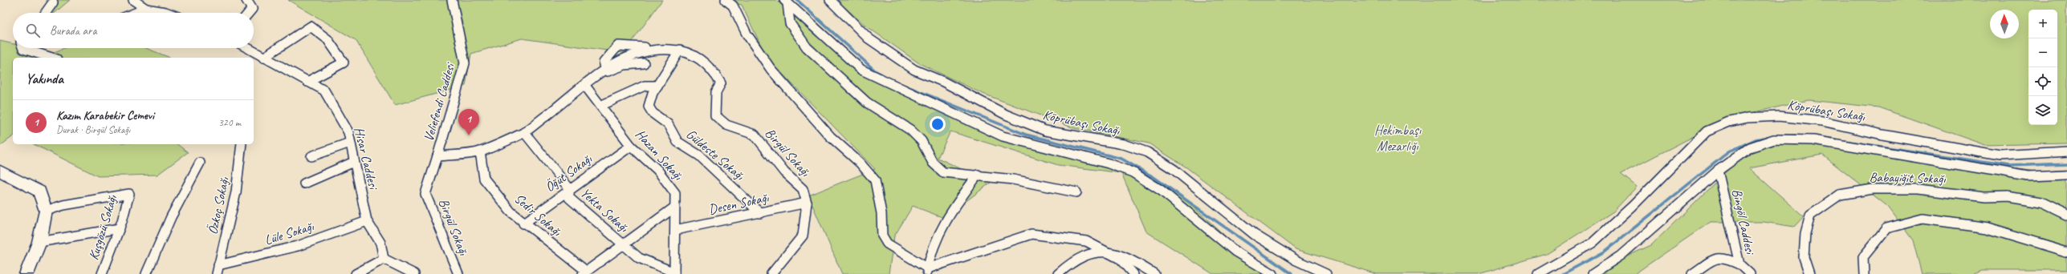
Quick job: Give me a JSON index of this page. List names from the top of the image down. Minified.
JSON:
{"streets":{"street":["Veliefendi Caddesi","Köprübaşı Sokağı","Birgül Sokağı","Hazan Sokağı","Güldeste Sokağı","Hisar Caddesi","Öğüt Sokağı","Babayiğit Sokağı","Desen Sokağı","Özkoç Sokağı","Yekta Sokağı","Sedir Sokağı","Bingöl Caddesi","Kuşgözü Sokağı","Lüle Sokağı"]},"crossings":[["Veliefendi Caddesi","Birgül Sokağı"],["Birgül Sokağı","Hazan Sokağı"],["Birgül Sokağı","Güldeste Sokağı"],["Birgül Sokağı","Desen Sokağı"],["Birgül Sokağı","Yekta Sokağı"],["Birgül Sokağı","Sedir Sokağı"],["Hazan Sokağı","Öğüt Sokağı"],["Hazan Sokağı","Desen Sokağı"],["Hazan Sokağı","Yekta Sokağı"],["Güldeste Sokağı","Desen Sokağı"],["Hisar Caddesi","Lüle Sokağı"],["Öğüt Sokağı","Yekta Sokağı"],["Öğüt Sokağı","Sedir Sokağı"],["Özkoç Sokağı","Lüle Sokağı"]],"parks":["Hekimbaşı Mezarlığı"],"north":"top","page":{"map_buttons":["+","−"],"search":"Burada ara","heading":"Yakında","list":[{"mark":"1","name":"Kazım Karabekir Cemevi","note":"Durak · Birgül Sokağı","value":"320 m"}],"pins":"1"}}
